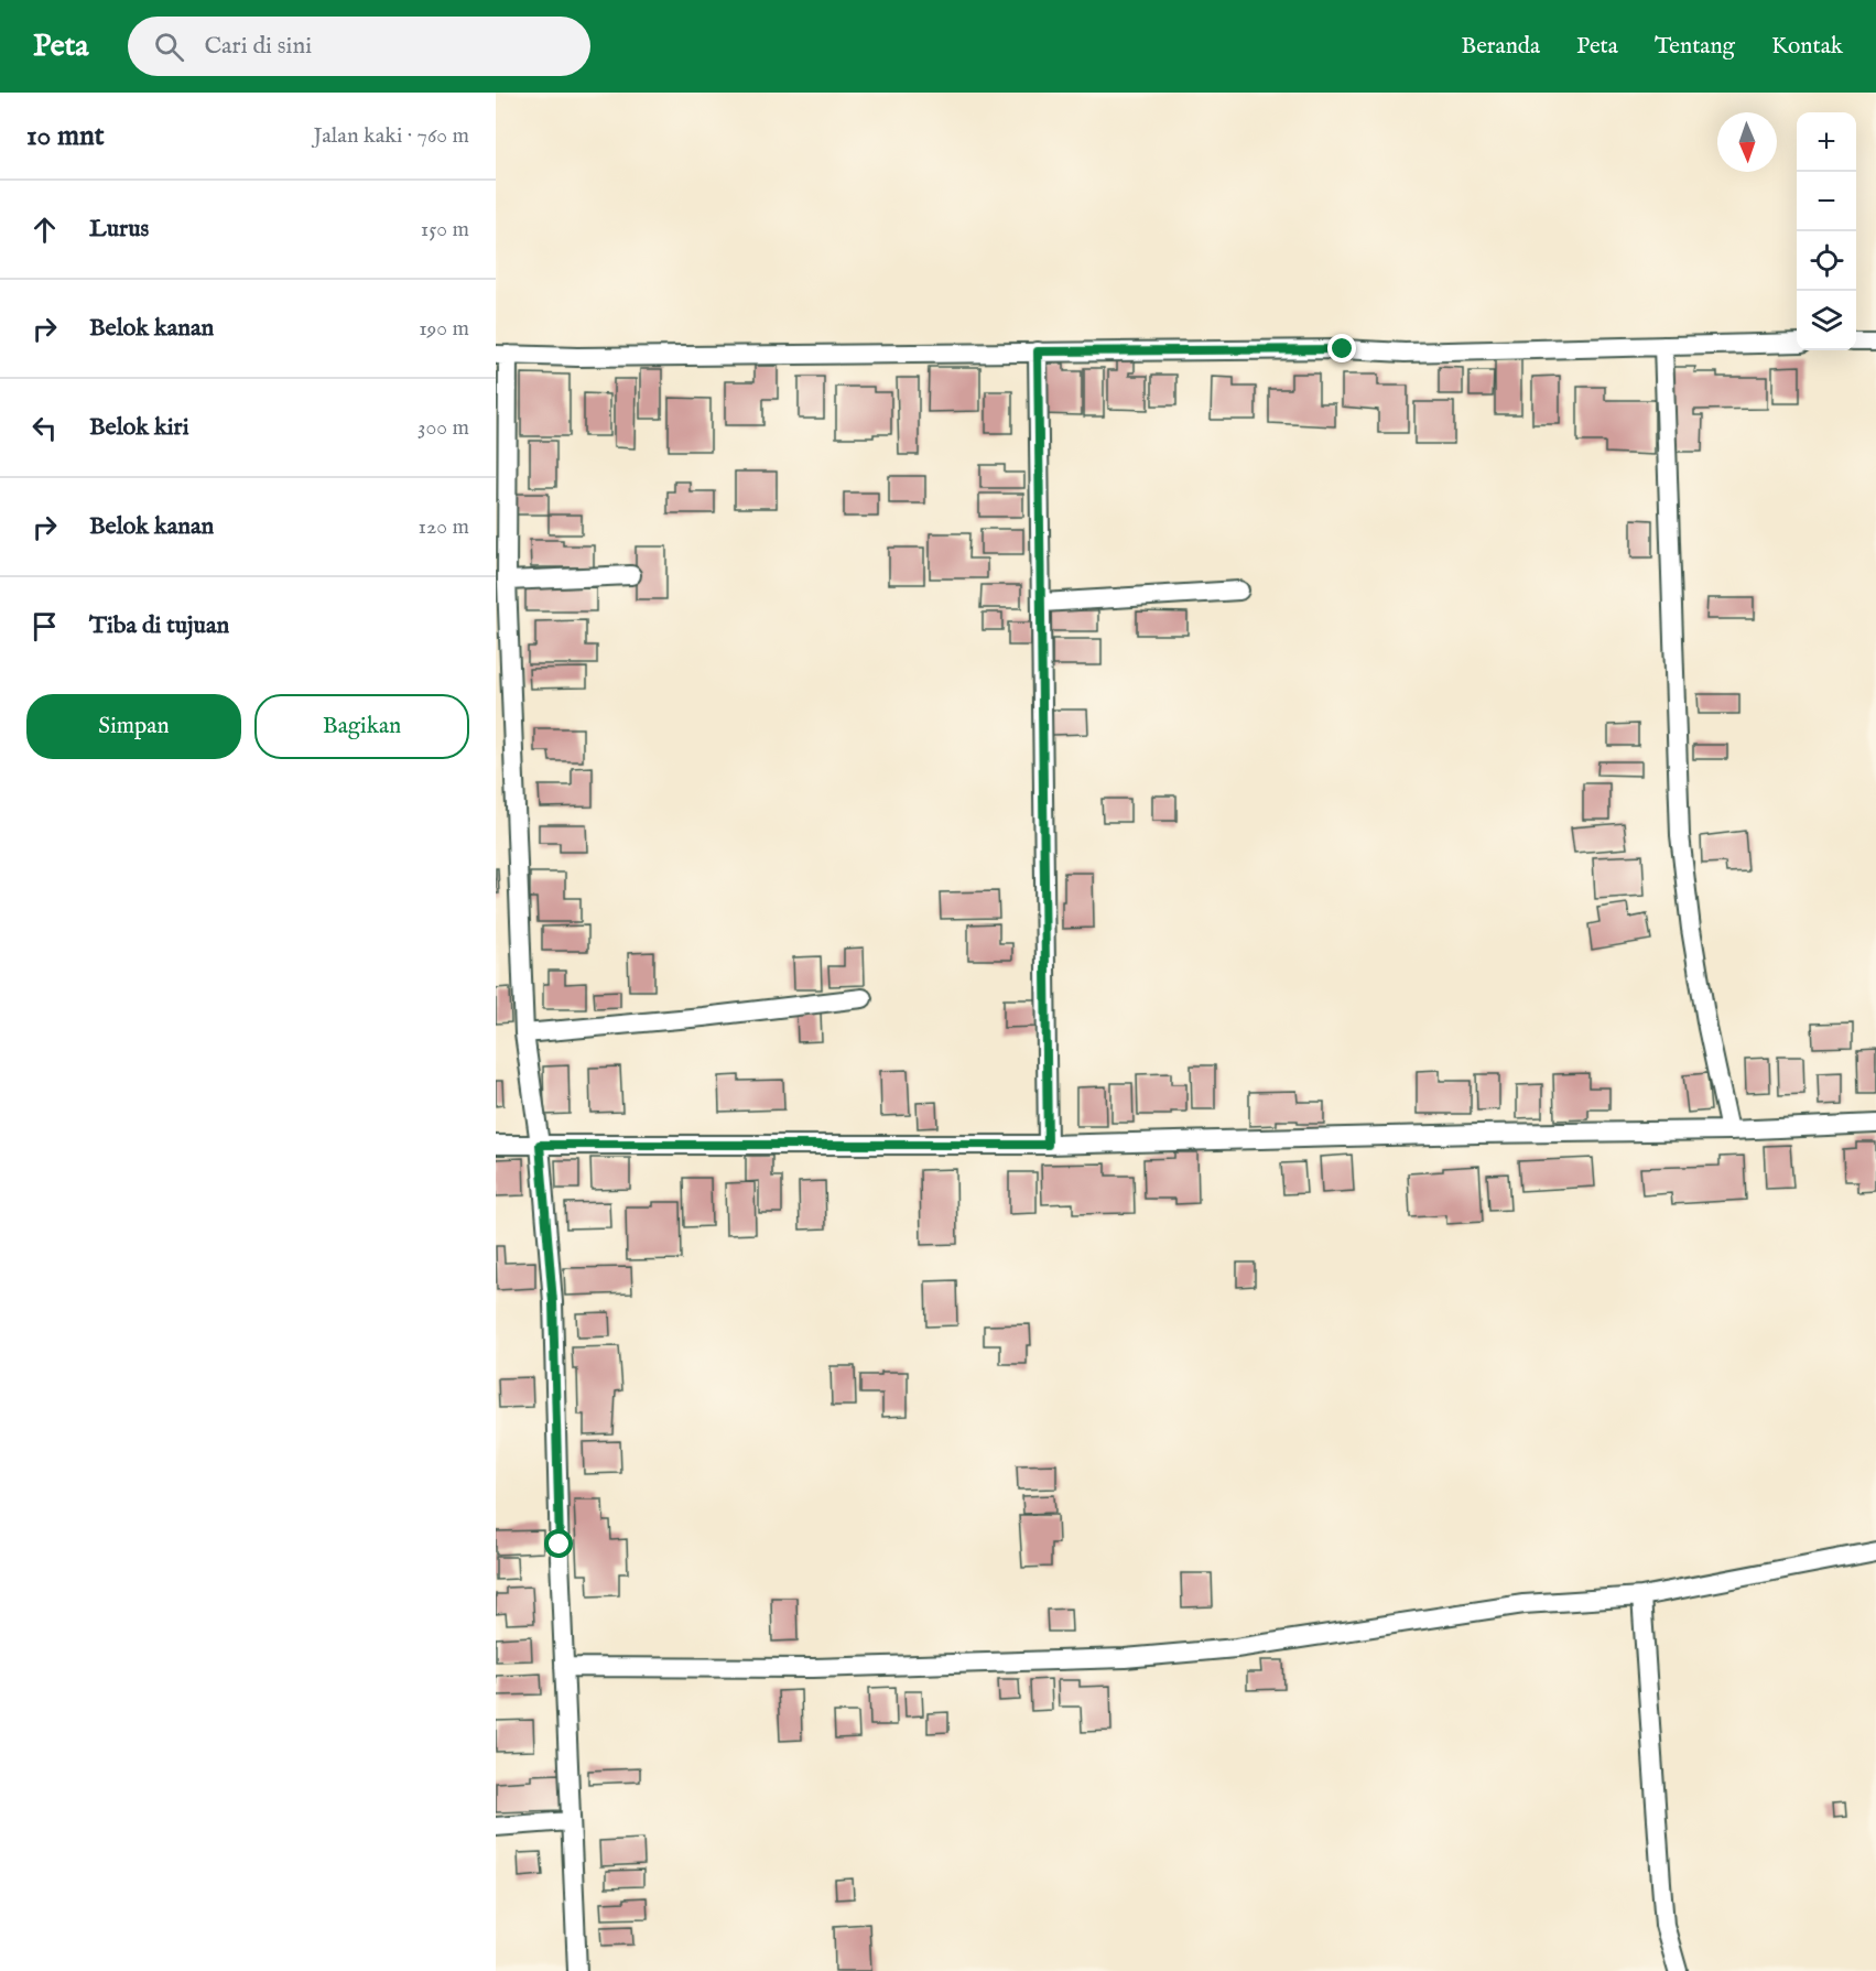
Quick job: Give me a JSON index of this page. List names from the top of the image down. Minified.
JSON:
{"north":"bottom","page":{"header":"Peta","search":"Cari di sini","nav":["Beranda","Peta","Tentang","Kontak"],"heading":["10 mnt","Jalan kaki · 760 m"],"map_buttons":["+","−"],"list":[["Lurus","150 m"],["Belok kanan","190 m"],["Belok kiri","300 m"],["Belok kanan","120 m"],"Tiba di tujuan"],"buttons":["Simpan","Bagikan"]}}
